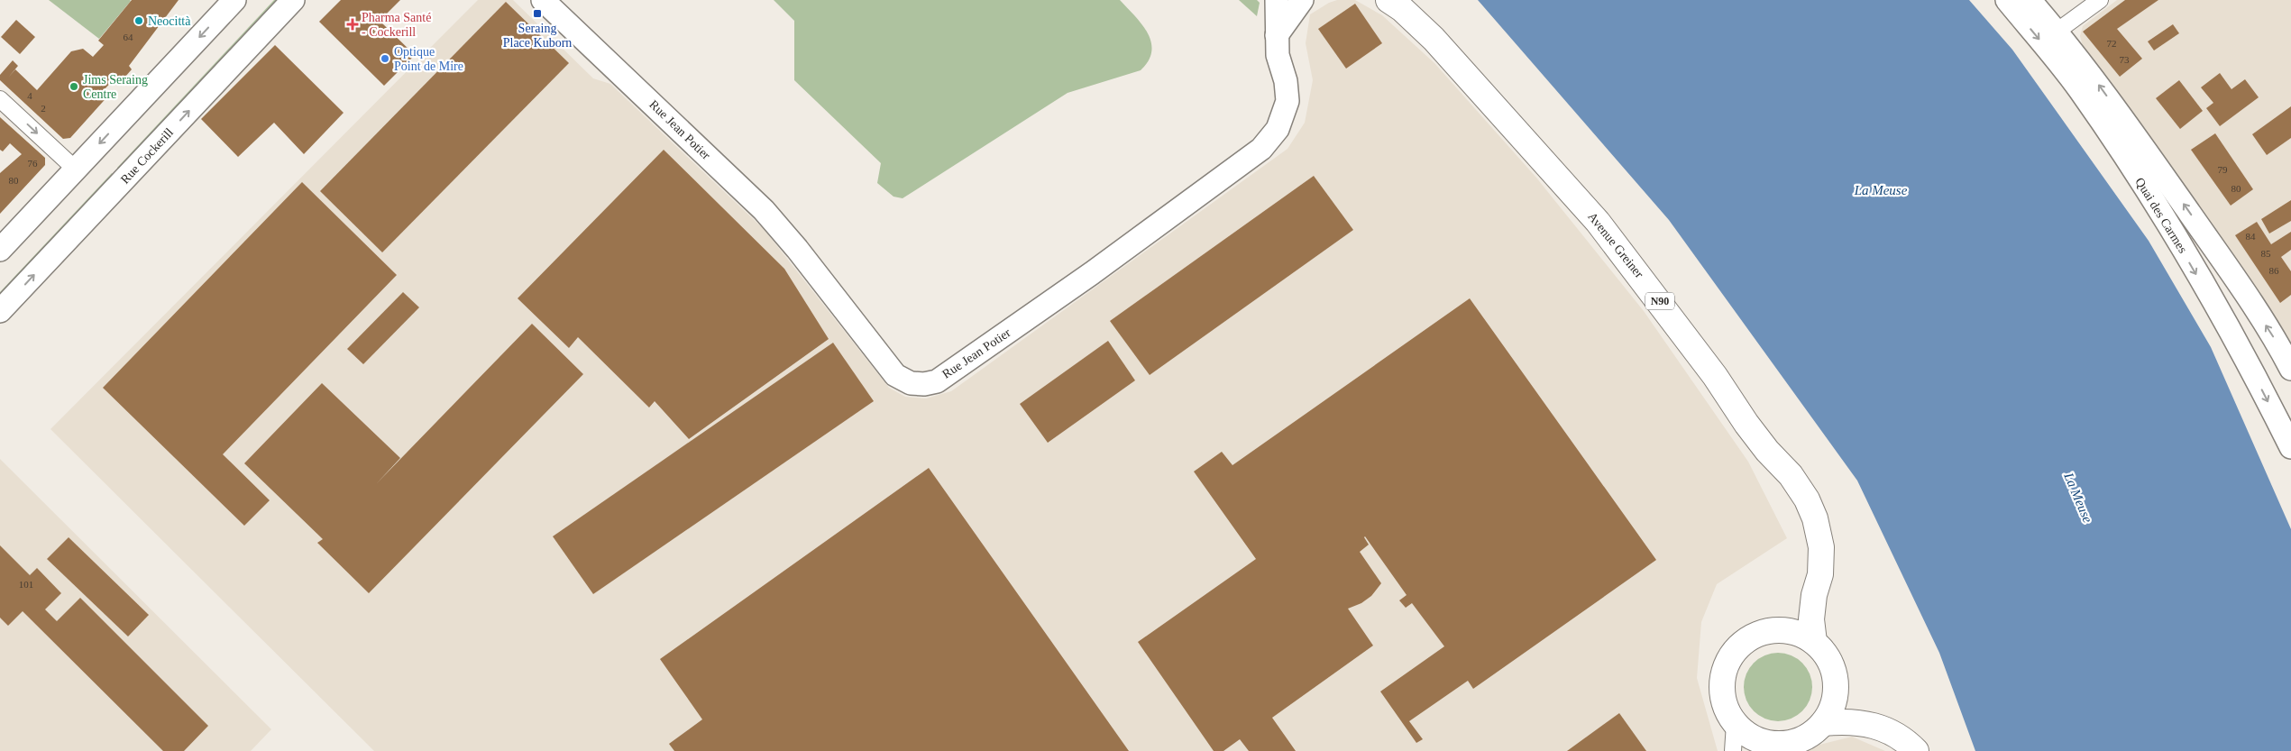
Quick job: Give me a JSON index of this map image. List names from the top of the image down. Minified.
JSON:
{"streets":{"main road":["Rue Jean Potier","Rue Cockerill","Quai des Carmes","Avenue Greiner","N90"]},"water":["La Meuse"],"places":{"transit":["Seraing Place Kuborn"],"other":["Neocittà","Optique Point de Mire","Jims Seraing Centre"],"health":["Pharma Santé - Cockerill"]},"house_numbers":["64","72","73","4","2","76","79","80","80","84","85","86","101"]}
